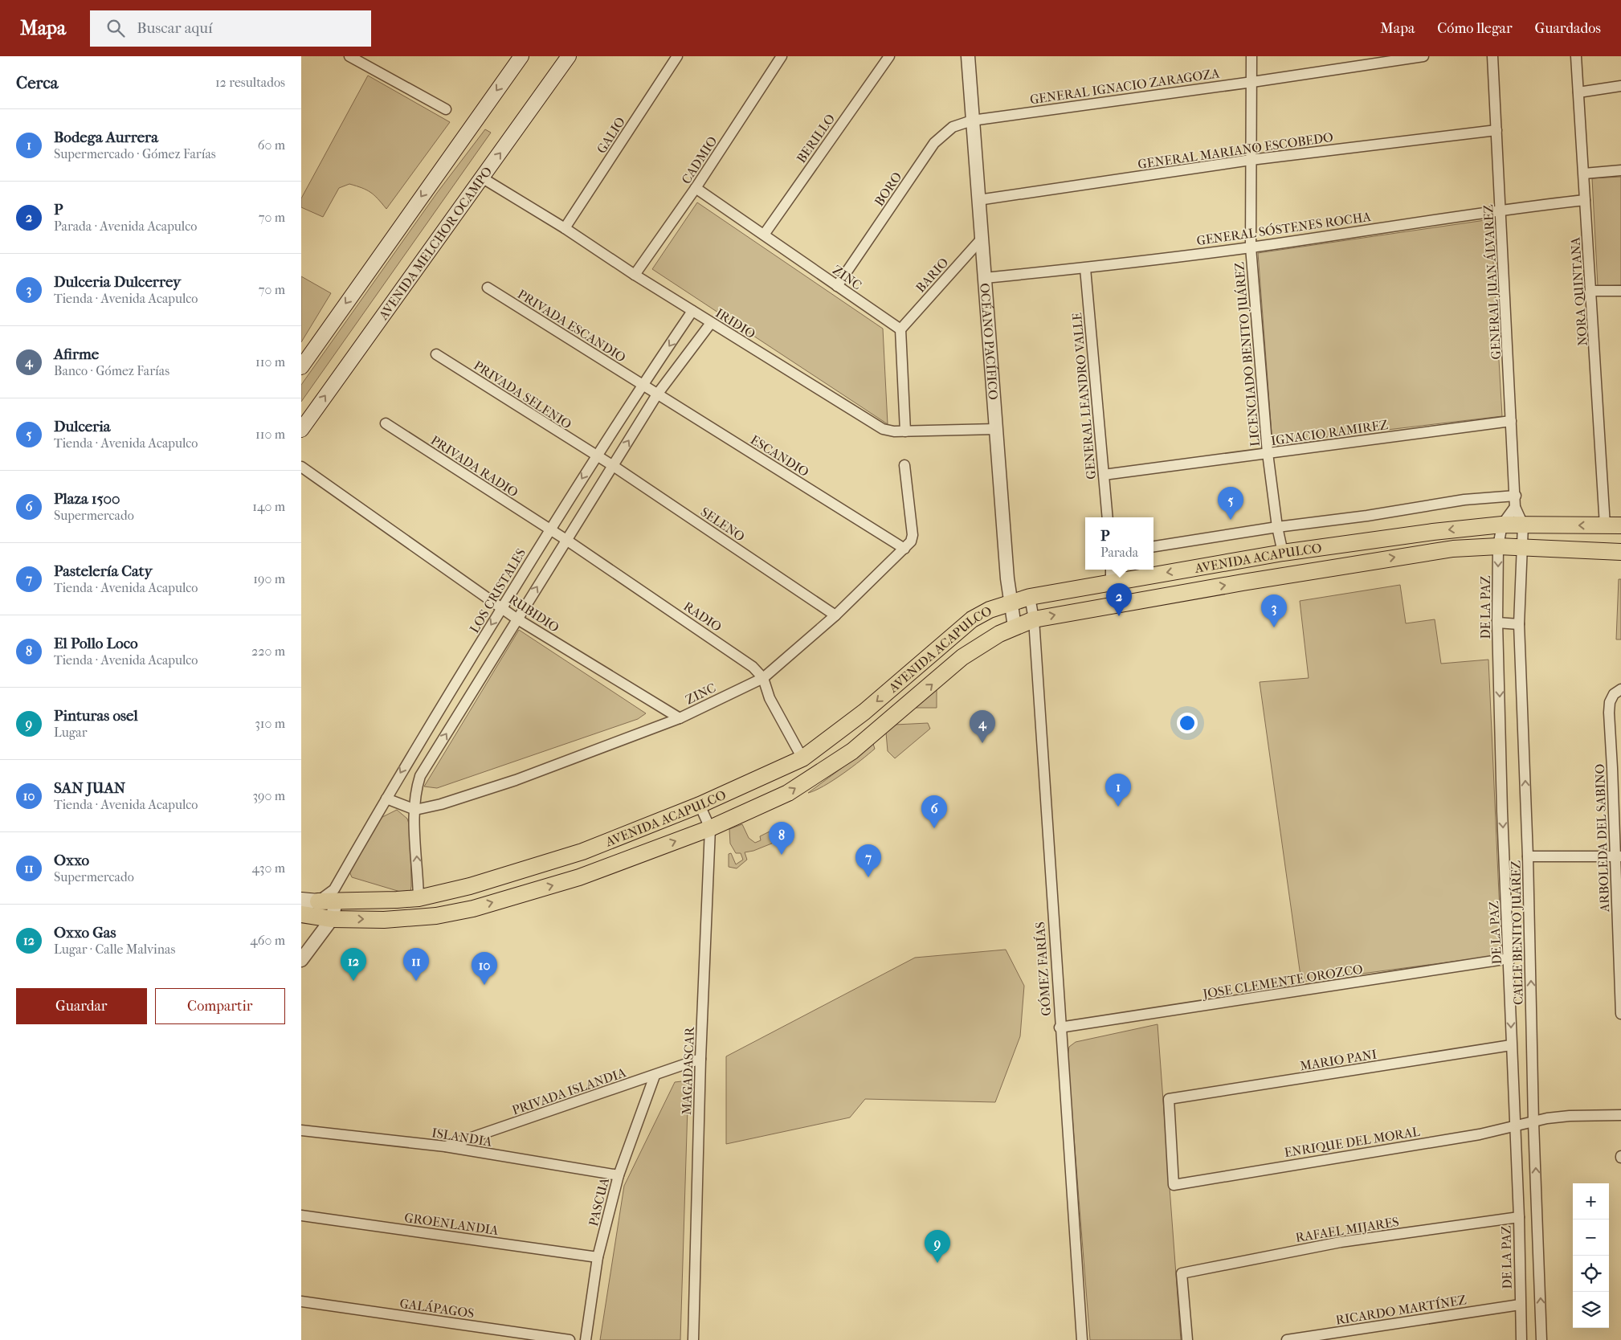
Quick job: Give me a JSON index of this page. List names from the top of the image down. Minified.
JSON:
{"streets":{"main road":["AVENIDA MELCHOR OCAMPO","AVENIDA ACAPULCO"],"street":["GENERAL IGNACIO ZARAGOZA","GALIO","BERILLO","GENERAL MARIANO ESCOBEDO","CADMIO","BORO","GENERAL SÓSTENES ROCHA","BARIO","ZINC","GENERAL JUAN ÁLVAREZ","NORA QUINTANA","IRIDIO","PRIVADA ESCANDIO","OCÉANO PACÍFICO","LICENCIADO BENITO JUÁREZ","PRIVADA SELENIO","GENERAL LEANDRO VALLE","IGNACIO RAMIREZ","ESCANDIO","PRIVADA RADIO","SELENO","LOS CRISTALES","DE LA PAZ","RUBIDIO","RADIO","ARBOLEDA DEL SABINO","CALLE BENITO JUÁREZ","GÓMEZ FARÍAS","JOSE CLEMENTE OROZCO","MARIO PANI","MAGADASCAR","PRIVADA ISLANDIA","ISLANDIA","ENRIQUE DEL MORAL","PASCUA","GROENLANDIA","RAFAEL MIJARES","GALÁPAGOS","RICARDO MARTÍNEZ"]},"crossings":[["GENERAL IGNACIO ZARAGOZA","BORO"],["GENERAL IGNACIO ZARAGOZA","OCÉANO PACÍFICO"],["GENERAL IGNACIO ZARAGOZA","LICENCIADO BENITO JUÁREZ"],["GALIO","IRIDIO"],["BERILLO","ZINC"],["GENERAL MARIANO ESCOBEDO","GENERAL JUAN ÁLVAREZ"],["GENERAL MARIANO ESCOBEDO","OCÉANO PACÍFICO"],["GENERAL MARIANO ESCOBEDO","LICENCIADO BENITO JUÁREZ"],["CADMIO","ZINC"],["CADMIO","IRIDIO"],["BORO","ZINC"],["BORO","OCÉANO PACÍFICO"],["GENERAL SÓSTENES ROCHA","GENERAL JUAN ÁLVAREZ"],["GENERAL SÓSTENES ROCHA","NORA QUINTANA"],["GENERAL SÓSTENES ROCHA","OCÉANO PACÍFICO"],["GENERAL SÓSTENES ROCHA","LICENCIADO BENITO JUÁREZ"],["GENERAL SÓSTENES ROCHA","GENERAL LEANDRO VALLE"],["AVENIDA MELCHOR OCAMPO","IRIDIO"],["BARIO","ZINC"],["BARIO","OCÉANO PACÍFICO"],["ZINC","ESCANDIO"],["ZINC","SELENO"],["ZINC","RUBIDIO"],["ZINC","RADIO"],["GENERAL JUAN ÁLVAREZ","IGNACIO RAMIREZ"],["GENERAL JUAN ÁLVAREZ","AVENIDA ACAPULCO"],["GENERAL JUAN ÁLVAREZ","CALLE BENITO JUÁREZ"],["NORA QUINTANA","AVENIDA ACAPULCO"],["IRIDIO","OCÉANO PACÍFICO"],["IRIDIO","LOS CRISTALES"],["PRIVADA ESCANDIO","ESCANDIO"],["PRIVADA ESCANDIO","LOS CRISTALES"],["OCÉANO PACÍFICO","AVENIDA ACAPULCO"],["LICENCIADO BENITO JUÁREZ","IGNACIO RAMIREZ"],["LICENCIADO BENITO JUÁREZ","AVENIDA ACAPULCO"],["PRIVADA SELENIO","SELENO"],["PRIVADA SELENIO","LOS CRISTALES"],["GENERAL LEANDRO VALLE","IGNACIO RAMIREZ"],["ESCANDIO","LOS CRISTALES"],["PRIVADA RADIO","LOS CRISTALES"],["PRIVADA RADIO","RADIO"],["SELENO","LOS CRISTALES"],["AVENIDA ACAPULCO","LOS CRISTALES"],["AVENIDA ACAPULCO","DE LA PAZ"],["AVENIDA ACAPULCO","RADIO"],["AVENIDA ACAPULCO","CALLE BENITO JUÁREZ"],["AVENIDA ACAPULCO","GÓMEZ FARÍAS"],["AVENIDA ACAPULCO","MAGADASCAR"],["LOS CRISTALES","RUBIDIO"],["LOS CRISTALES","RADIO"],["DE LA PAZ","JOSE CLEMENTE OROZCO"],["DE LA PAZ","MARIO PANI"],["DE LA PAZ","ENRIQUE DEL MORAL"],["DE LA PAZ","RAFAEL MIJARES"],["DE LA PAZ","RICARDO MARTÍNEZ"],["CALLE BENITO JUÁREZ","ENRIQUE DEL MORAL"],["GÓMEZ FARÍAS","JOSE CLEMENTE OROZCO"],["MARIO PANI","ENRIQUE DEL MORAL"],["MAGADASCAR","PRIVADA ISLANDIA"],["PRIVADA ISLANDIA","ISLANDIA"],["PRIVADA ISLANDIA","PASCUA"],["ISLANDIA","PASCUA"],["PASCUA","GROENLANDIA"]],"one_way":["DE LA PAZ","CALLE BENITO JUÁREZ"],"page":{"header":"Mapa","search":"Buscar aquí","nav":["Mapa","Cómo llegar","Guardados"],"heading":["Cerca","12 resultados"],"list":[{"mark":"1","name":"Bodega Aurrera","note":"Supermercado · Gómez Farías","value":"60 m"},{"mark":"2","name":"P","note":"Parada · Avenida Acapulco","value":"70 m"},{"mark":"3","name":"Dulceria Dulcerrey","note":"Tienda · Avenida Acapulco","value":"70 m"},{"mark":"4","name":"Afirme","note":"Banco · Gómez Farías","value":"110 m"},{"mark":"5","name":"Dulceria","note":"Tienda · Avenida Acapulco","value":"110 m"},{"mark":"6","name":"Plaza 1500","note":"Supermercado","value":"140 m"},{"mark":"7","name":"Pastelería Caty","note":"Tienda · Avenida Acapulco","value":"190 m"},{"mark":"8","name":"El Pollo Loco","note":"Tienda · Avenida Acapulco","value":"220 m"},{"mark":"9","name":"Pinturas osel","note":"Lugar","value":"310 m"},{"mark":"10","name":"SAN JUAN","note":"Tienda · Avenida Acapulco","value":"390 m"},{"mark":"11","name":"Oxxo","note":"Supermercado","value":"430 m"},{"mark":"12","name":"Oxxo Gas","note":"Lugar · Calle Malvinas","value":"460 m"}],"pins":["5","2","3","4","1","6","8","7","11","12","10","9"],"popup":["P","Parada"],"buttons":["Guardar","Compartir"],"map_buttons":["+","−"]}}
